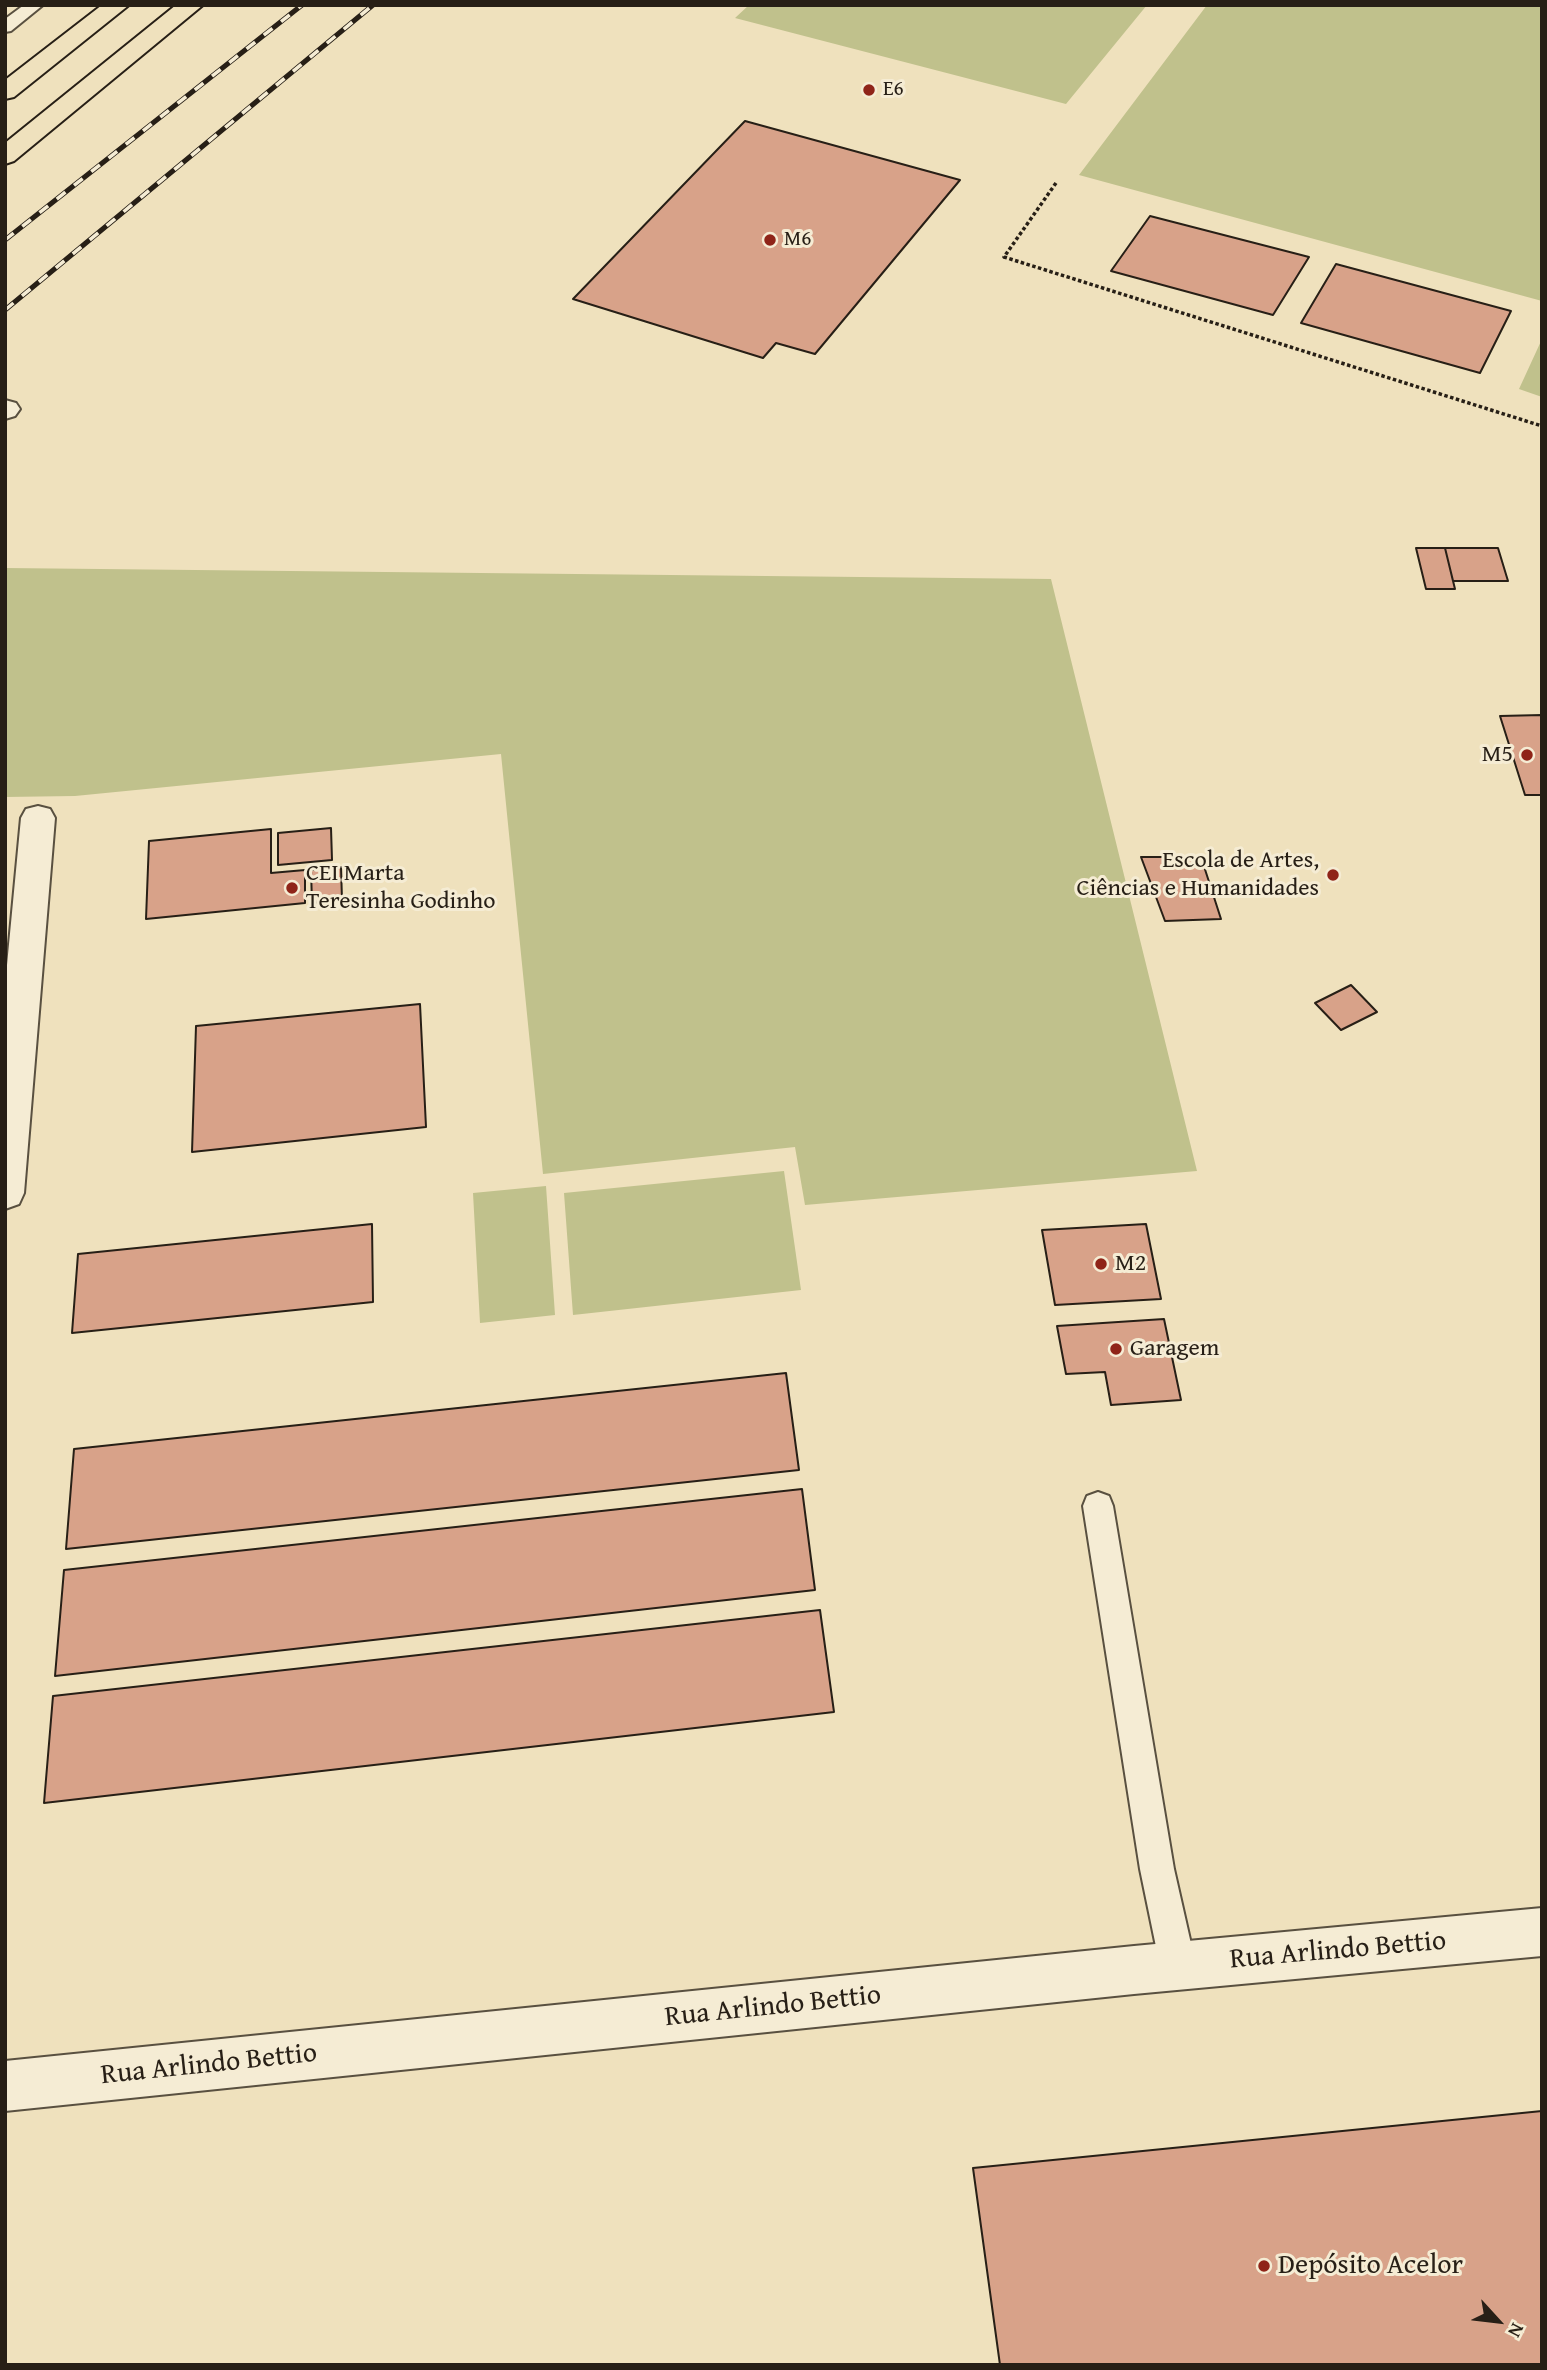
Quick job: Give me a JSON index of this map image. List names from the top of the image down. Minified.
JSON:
{"streets":{"street":["Rua Arlindo Bettio"]},"places":["E6","M6","M5","Escola de Artes, Ciências e Humanidades","CEI Marta Teresinha Godinho","M2","Garagem","Depósito Acelor"],"north":"bottom right"}
